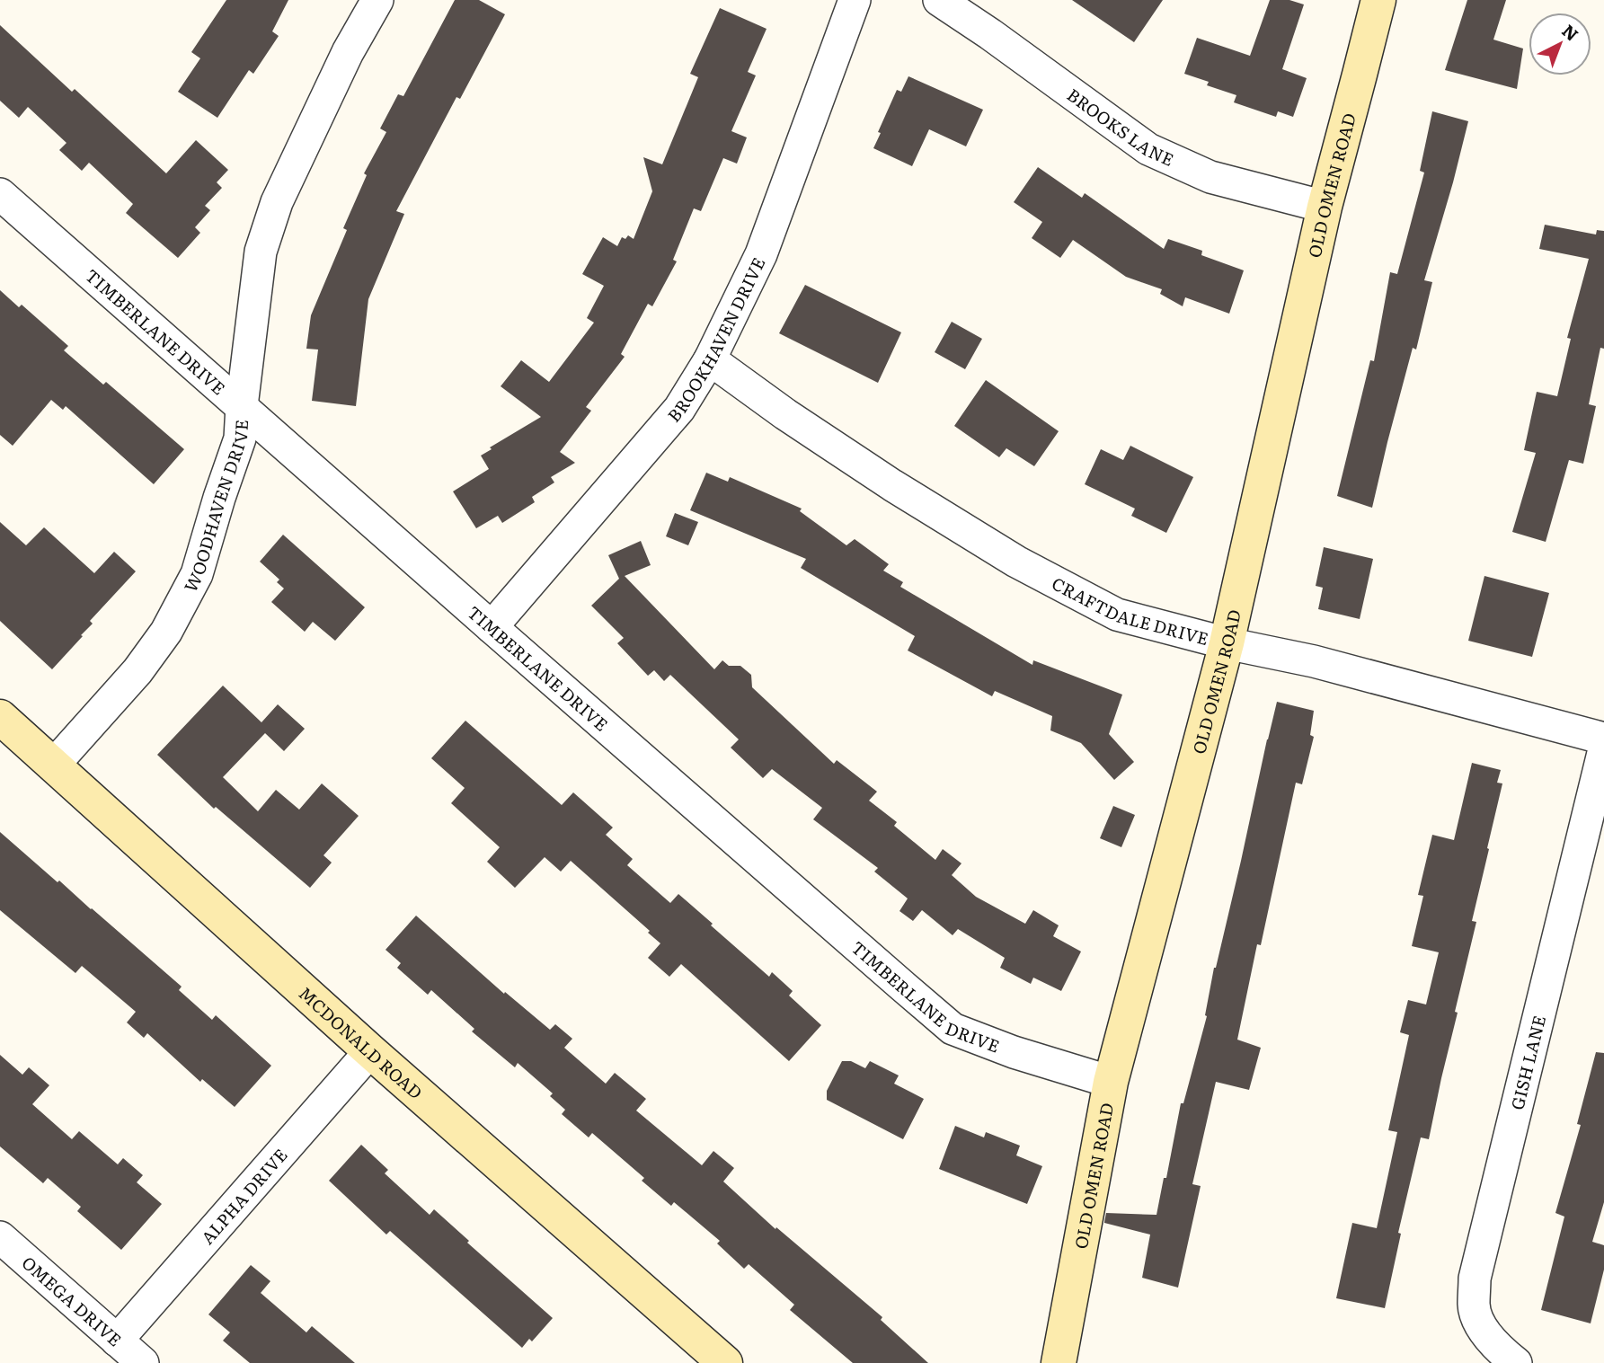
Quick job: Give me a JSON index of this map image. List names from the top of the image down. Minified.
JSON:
{"streets":{"street":["BROOKS LANE","OLD OMEN ROAD","TIMBERLANE DRIVE","BROOKHAVEN DRIVE","WOODHAVEN DRIVE","CRAFTDALE DRIVE","MCDONALD ROAD","GISH LANE","ALPHA DRIVE","OMEGA DRIVE"]},"crossings":[["BROOKS LANE","OLD OMEN ROAD"],["OLD OMEN ROAD","TIMBERLANE DRIVE"],["OLD OMEN ROAD","CRAFTDALE DRIVE"],["TIMBERLANE DRIVE","BROOKHAVEN DRIVE"],["TIMBERLANE DRIVE","WOODHAVEN DRIVE"],["BROOKHAVEN DRIVE","CRAFTDALE DRIVE"],["WOODHAVEN DRIVE","MCDONALD ROAD"],["MCDONALD ROAD","ALPHA DRIVE"],["ALPHA DRIVE","OMEGA DRIVE"]],"north":"top right"}
